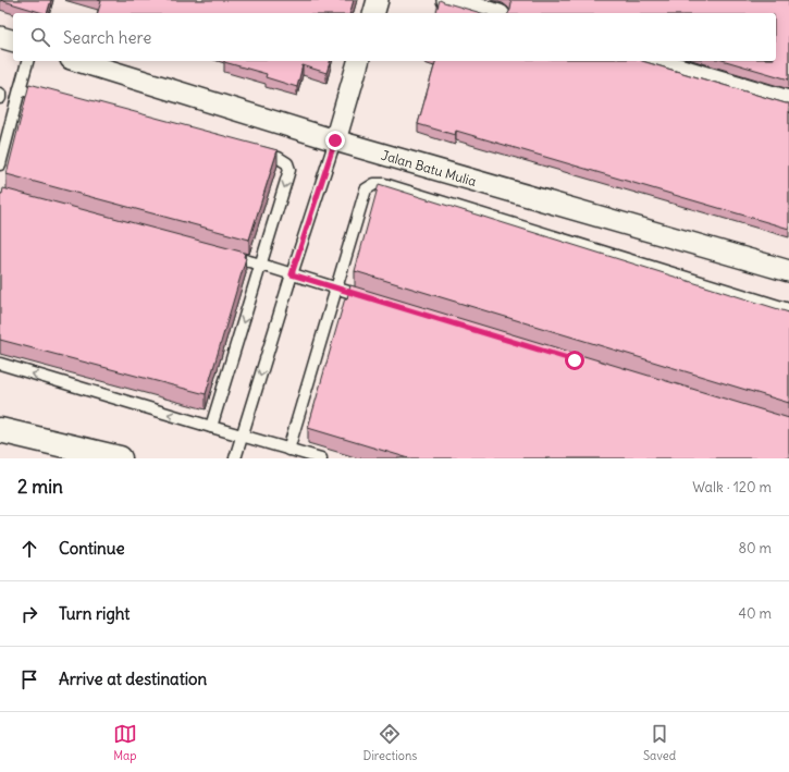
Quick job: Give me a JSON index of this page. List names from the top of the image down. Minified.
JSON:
{"streets":{"street":["Jalan Batu Mulia"]},"page":{"search":"Search here","heading":["2 min","Walk · 120 m"],"list":[["Continue","80 m"],["Turn right","40 m"],"Arrive at destination"],"nav":["Map","Directions","Saved"]}}
